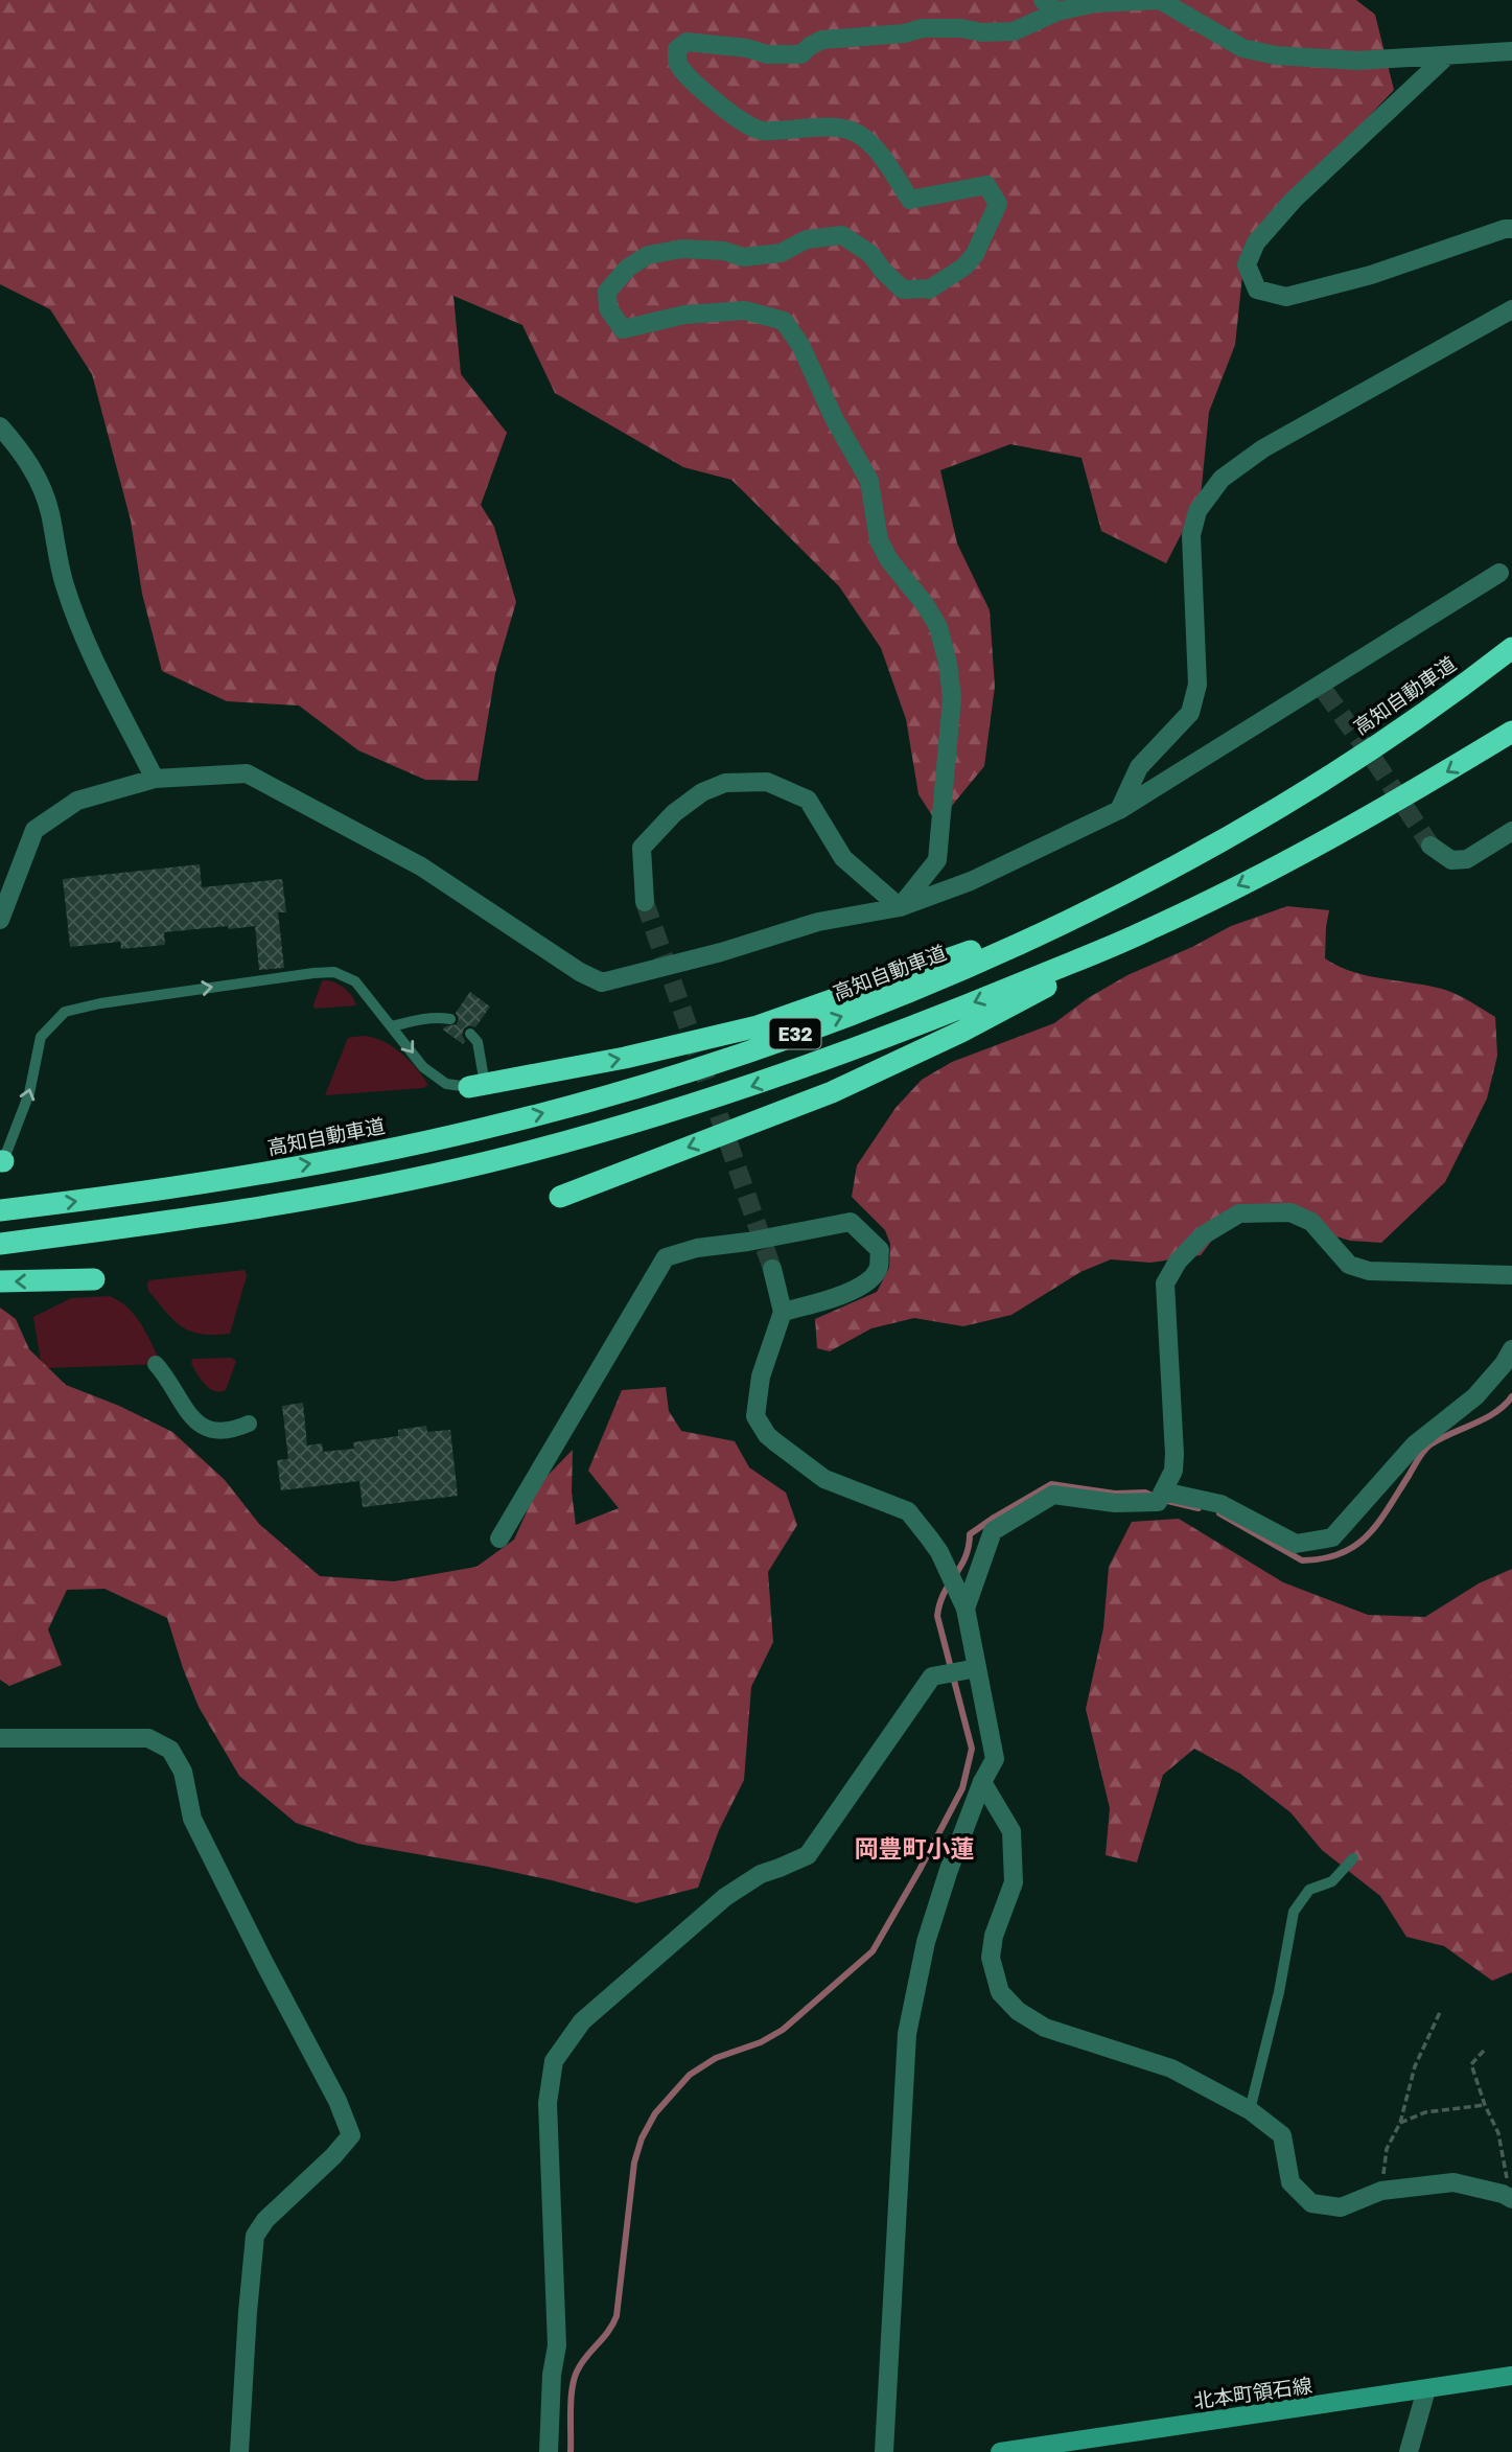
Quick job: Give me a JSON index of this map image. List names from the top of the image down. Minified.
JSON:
{"streets":{"highway":["高知自動車道","E32"],"main road":["北本町領石線"]},"districts":["岡豊町小蓮"]}
